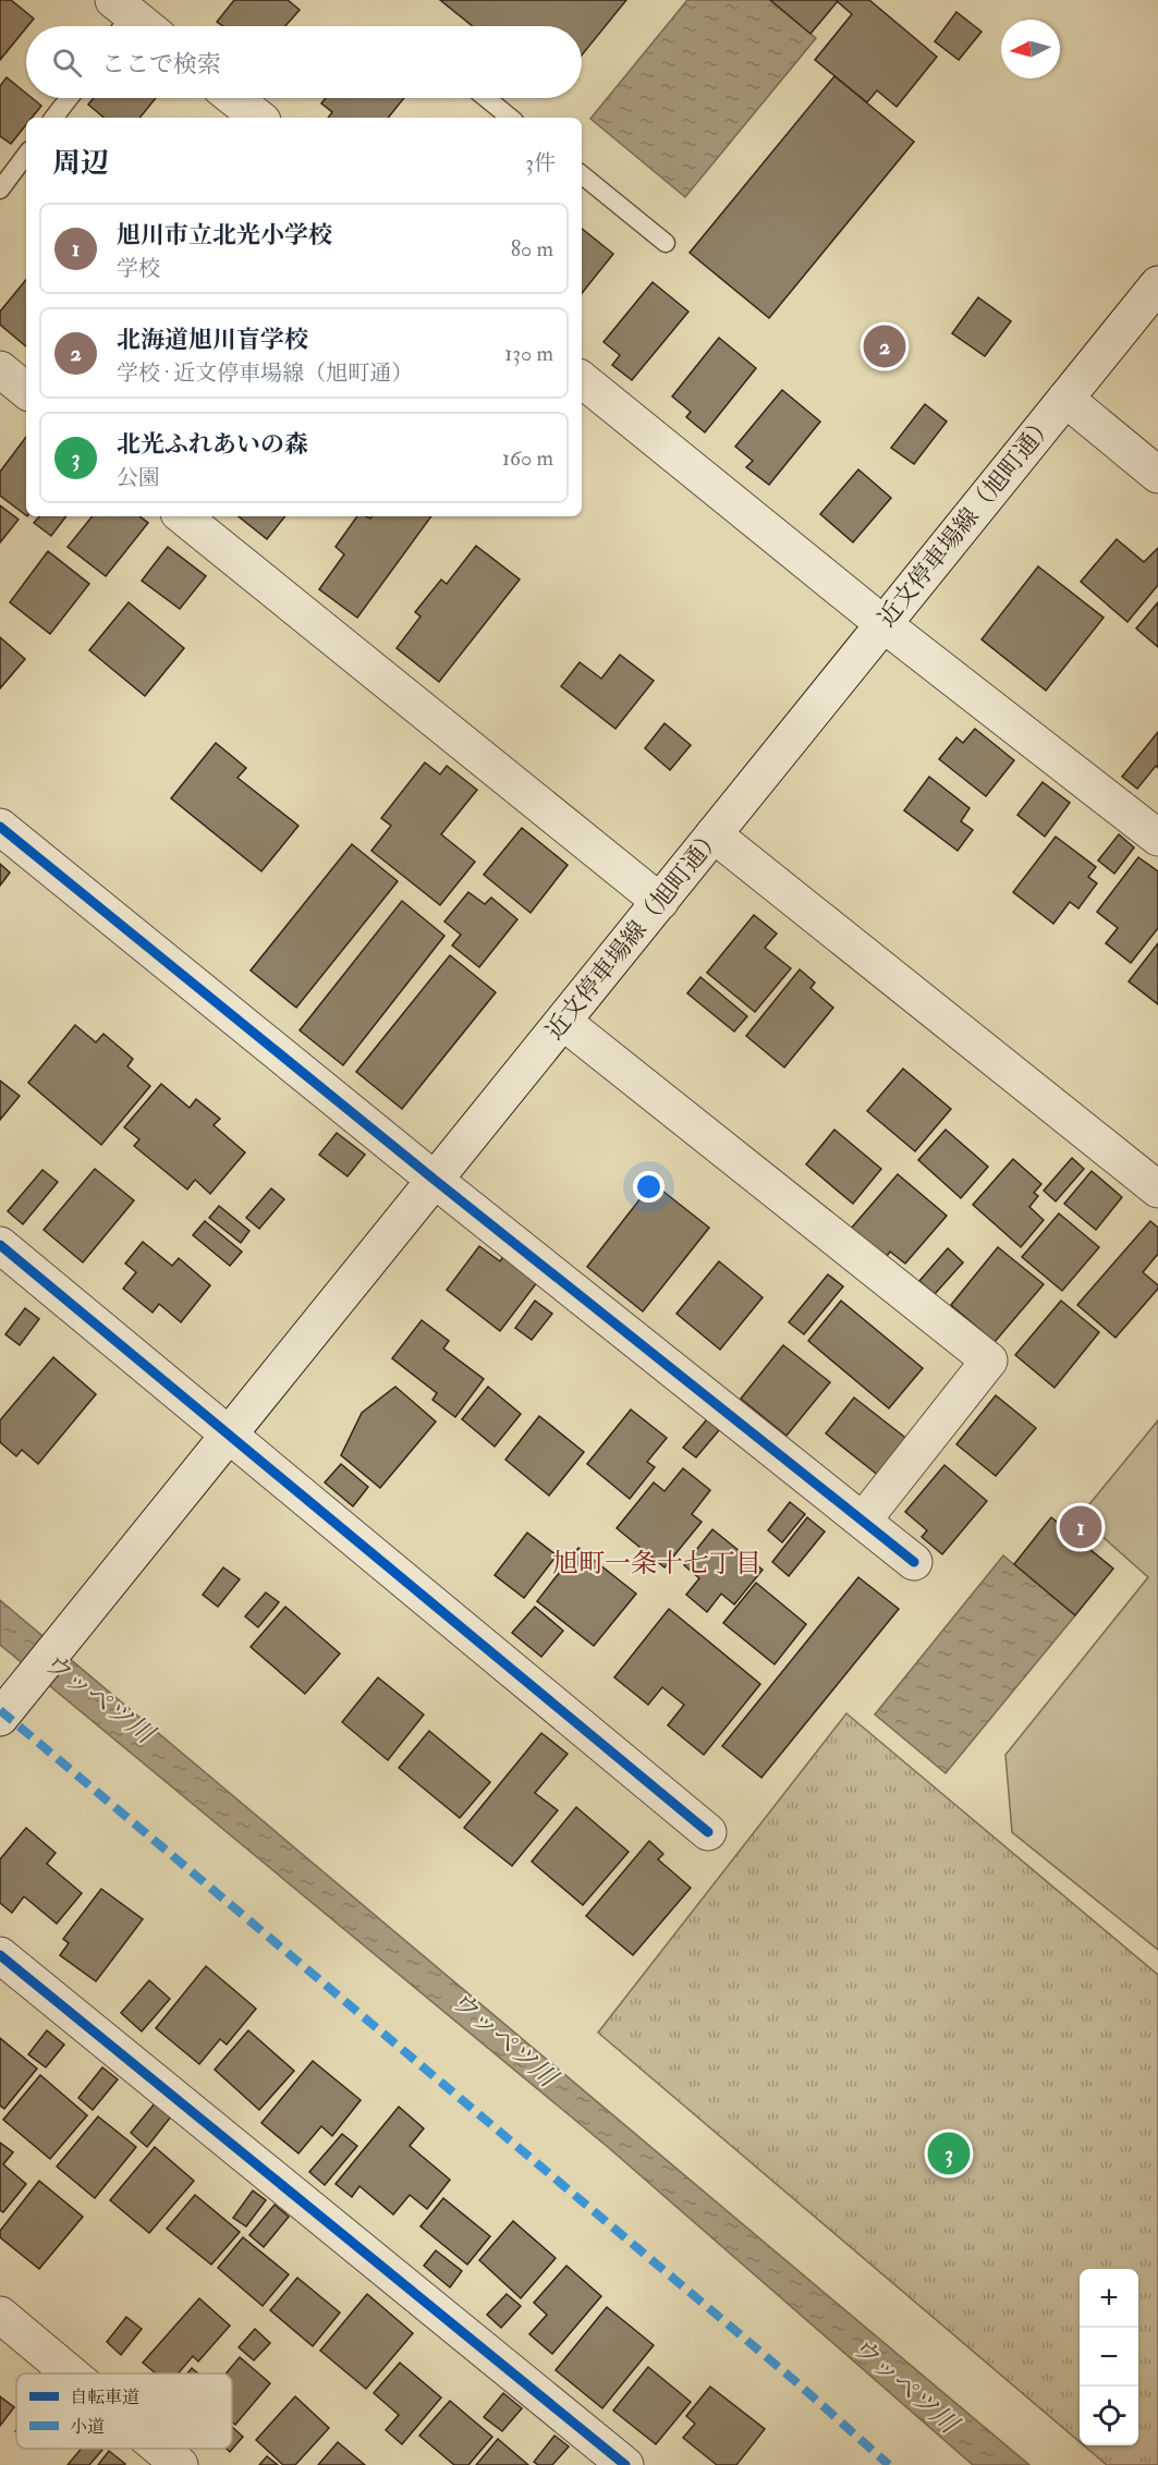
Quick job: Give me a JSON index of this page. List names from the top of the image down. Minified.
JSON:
{"streets":{"street":["近文停車場線（旭町通）"]},"districts":["旭町一条十七丁目"],"water":["ウッペツ川"],"legend":["自転車道","小道"],"north":"left","page":{"search":"ここで検索","heading":["周辺","3件"],"list":[{"mark":"1","name":"旭川市立北光小学校","note":"学校","value":"80 m"},{"mark":"2","name":"北海道旭川盲学校","note":"学校 · 近文停車場線（旭町通）","value":"130 m"},{"mark":"3","name":"北光ふれあいの森","note":"公園","value":"160 m"}],"pins":["2","1","3"],"map_buttons":["+","−"]}}
